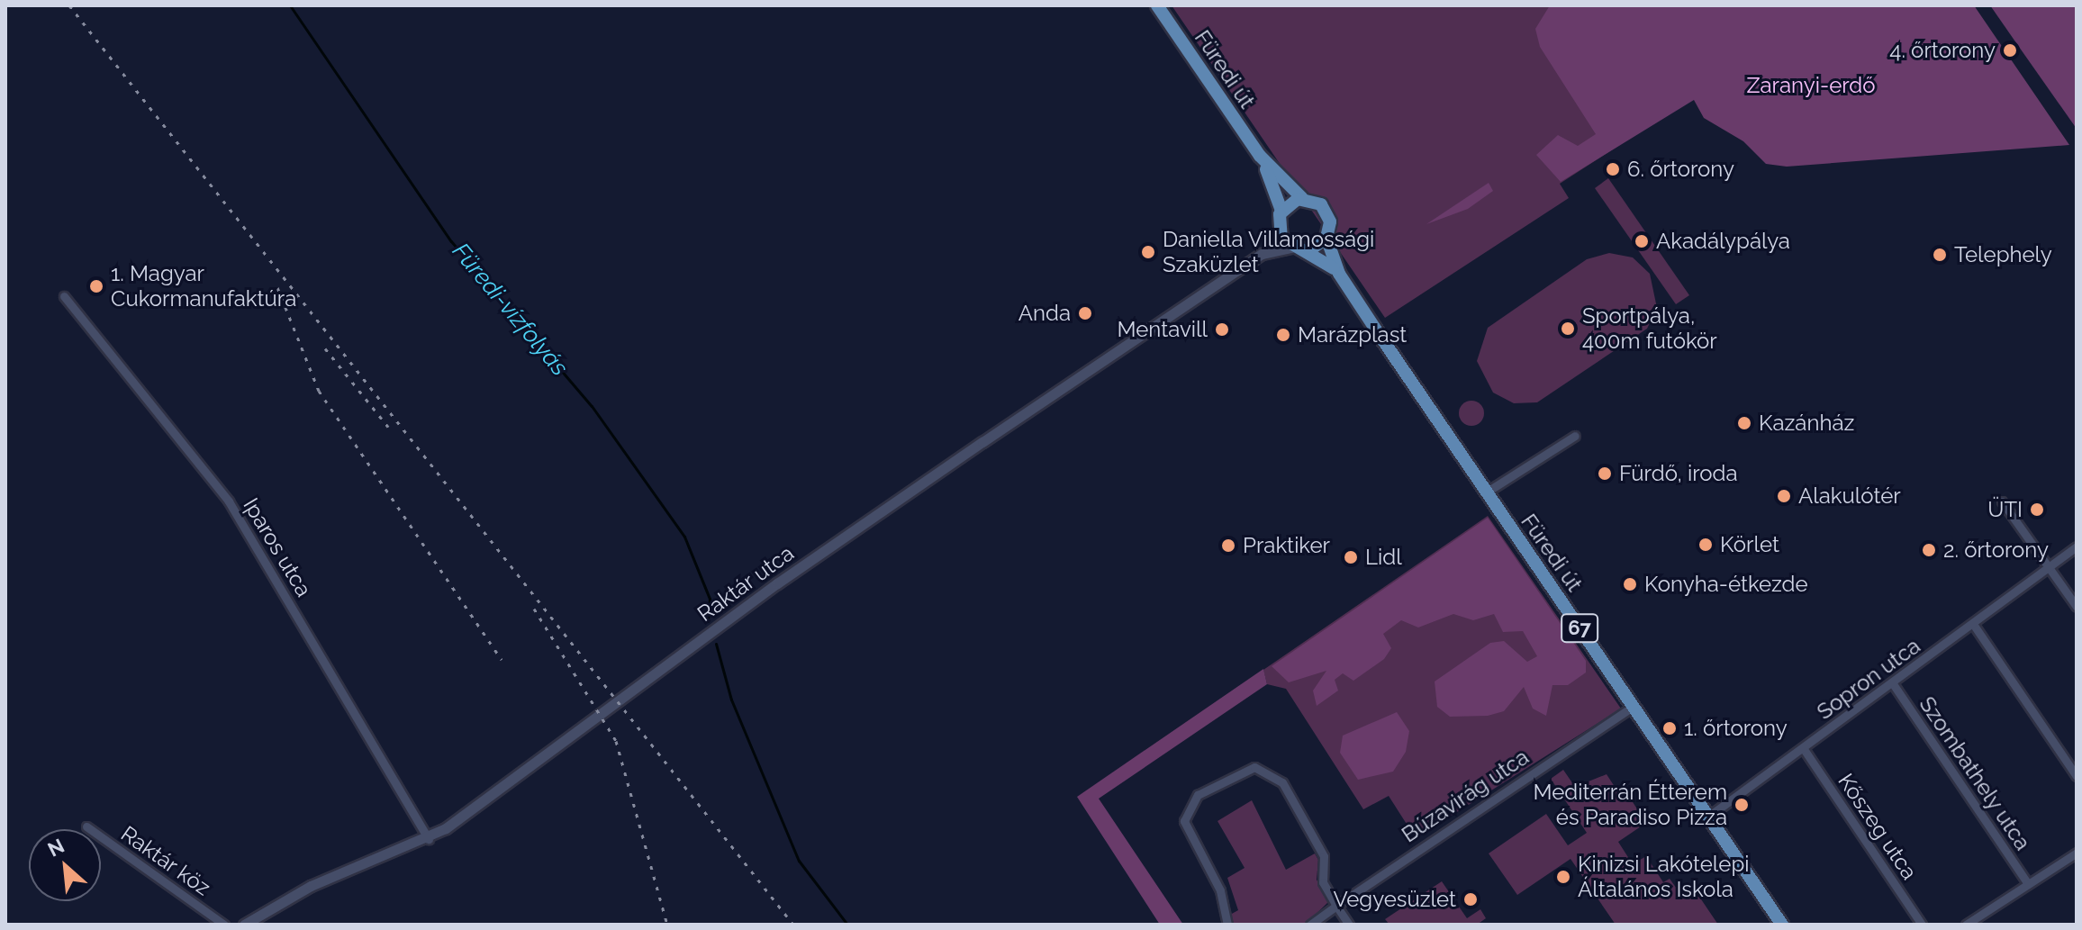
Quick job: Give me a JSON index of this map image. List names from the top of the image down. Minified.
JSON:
{"streets":{"main road":["Füredi út","67"],"street":["Iparos utca","Raktár utca","Sopron utca","Szombathely utca","Búzavirág utca","Kőszeg utca","Raktár köz"]},"crossings":[["Füredi út","Raktár utca"],["Füredi út","Sopron utca"],["Füredi út","Búzavirág utca"],["Iparos utca","Raktár utca"],["Sopron utca","Szombathely utca"],["Sopron utca","Kőszeg utca"]],"water":["Füredi-vízfolyás"],"parks":["Zaranyi-erdő"],"places":["4. őrtorony","6. őrtorony","Akadálypálya","Daniella Villamossági Szaküzlet","Telephely","1. Magyar Cukormanufaktúra","Anda","Sportpálya, 400m futókör","Mentavill","Marázplast","Kazánház","Fürdő, iroda","Alakulótér","ÜTI","Körlet","Praktiker","2. őrtorony","Lidl","Konyha-étkezde","1. őrtorony","Mediterrán Étterem és Paradiso Pizza","Kinizsi Lakótelepi Általános Iskola","Vegyesüzlet"],"north":"top left"}
